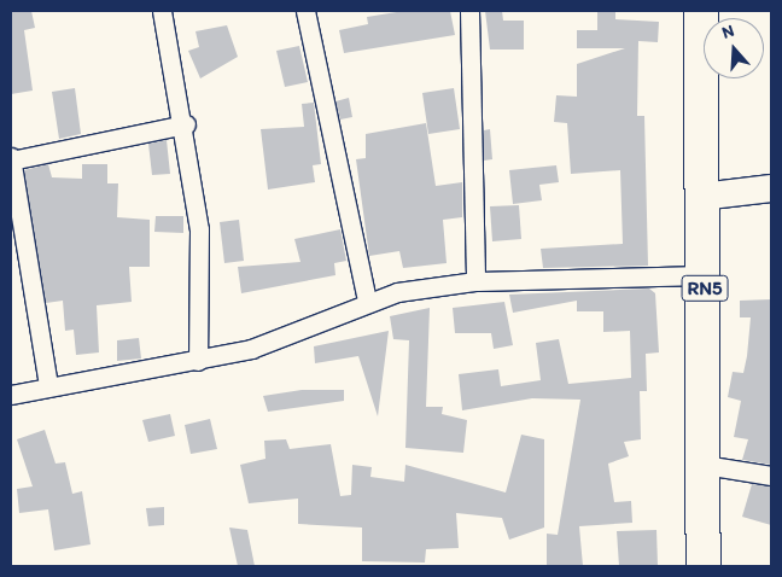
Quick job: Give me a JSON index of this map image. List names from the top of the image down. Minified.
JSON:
{"streets":{"highway":["RN5"]},"north":"top"}
